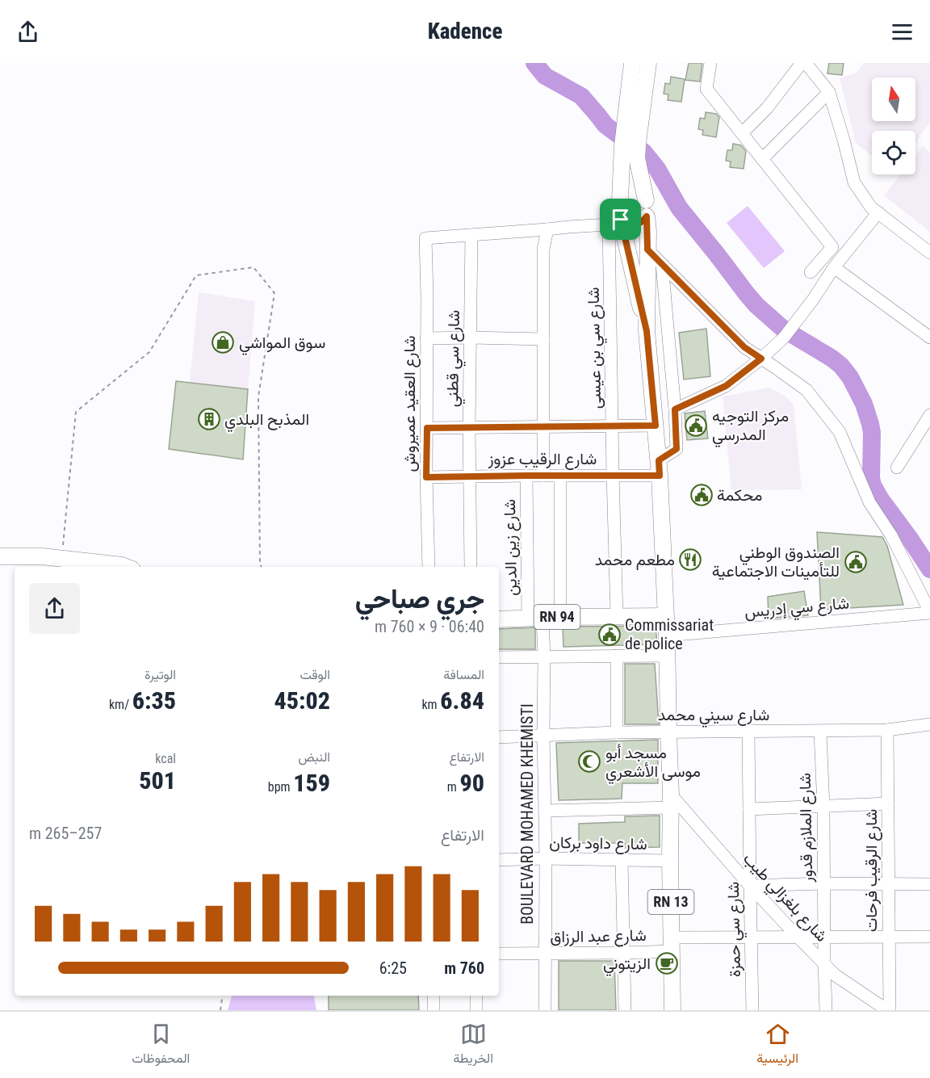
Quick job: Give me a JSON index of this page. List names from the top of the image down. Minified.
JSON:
{"streets":{"main road":["RN 94","RN 13"],"street":["شارع سي بن عيسى","شارع سي قطني","شارع العقيد عميروش","شارع الرقيب عزوز","شارع زين الدين","شارع سي إدريس","شارع سيني محمد","BOULEVARD MOHAMED KHEMISTI","شارع الملازم قدور","شارع داود بركان","شارع الرقيب فرحات","شارع بلغزالي طيب","شارع سي حمزة","شارع عبد الرزاق"]},"crossings":[["شارع سي بن عيسى","شارع الرقيب عزوز"],["شارع سي بن عيسى","RN 94"],["شارع سي بن عيسى","RN 13"],["شارع سي قطني","شارع العقيد عميروش"],["شارع سي قطني","شارع الرقيب عزوز"],["شارع العقيد عميروش","شارع الرقيب عزوز"],["شارع الرقيب عزوز","شارع زين الدين"],["شارع الرقيب عزوز","RN 13"],["شارع زين الدين","RN 94"],["شارع زين الدين","BOULEVARD MOHAMED KHEMISTI"],["شارع سي إدريس","RN 13"],["RN 94","BOULEVARD MOHAMED KHEMISTI"],["RN 94","RN 13"],["شارع سيني محمد","BOULEVARD MOHAMED KHEMISTI"],["شارع سيني محمد","شارع الملازم قدور"],["شارع سيني محمد","شارع الرقيب فرحات"],["شارع سيني محمد","RN 13"],["شارع سيني محمد","شارع سي حمزة"],["BOULEVARD MOHAMED KHEMISTI","شارع داود بركان"],["BOULEVARD MOHAMED KHEMISTI","شارع عبد الرزاق"],["شارع الملازم قدور","شارع بلغزالي طيب"],["شارع الملازم قدور","شارع عبد الرزاق"],["شارع داود بركان","RN 13"],["شارع الرقيب فرحات","شارع بلغزالي طيب"],["شارع الرقيب فرحات","شارع عبد الرزاق"],["شارع بلغزالي طيب","RN 13"],["شارع بلغزالي طيب","شارع سي حمزة"],["شارع بلغزالي طيب","شارع عبد الرزاق"],["RN 13","شارع عبد الرزاق"],["شارع سي حمزة","شارع عبد الرزاق"]],"places":{"shop":["سوق المواشي"],"building":["المذبح البلدي"],"public building":["مركز التوجيه المدرسي","محكمة","الصندوق الوطني للتأمينات الاجتماعية","Commissariat de police"],"restaurant":["مطعم محمد"],"mosque":["مسجد أبو موسى الأشعري"],"cafe":["الزيتوني"]},"north":"top","page":{"header":"Kadence","heading":["جري صباحي","06:40 · 9 × 760 m"],"stats":[["المسافة","6.84 km"],["الوقت","45:02"],["الوتيرة","6:35 /km"],["الارتفاع","90 m"],["النبض","159 bpm"],["kcal","501"]],"chart":["الارتفاع","257–265 m"],"list":[{"name":"760 m","note":"6:25"}],"tabs":["الرئيسية","الخريطة","المحفوظات"]}}
